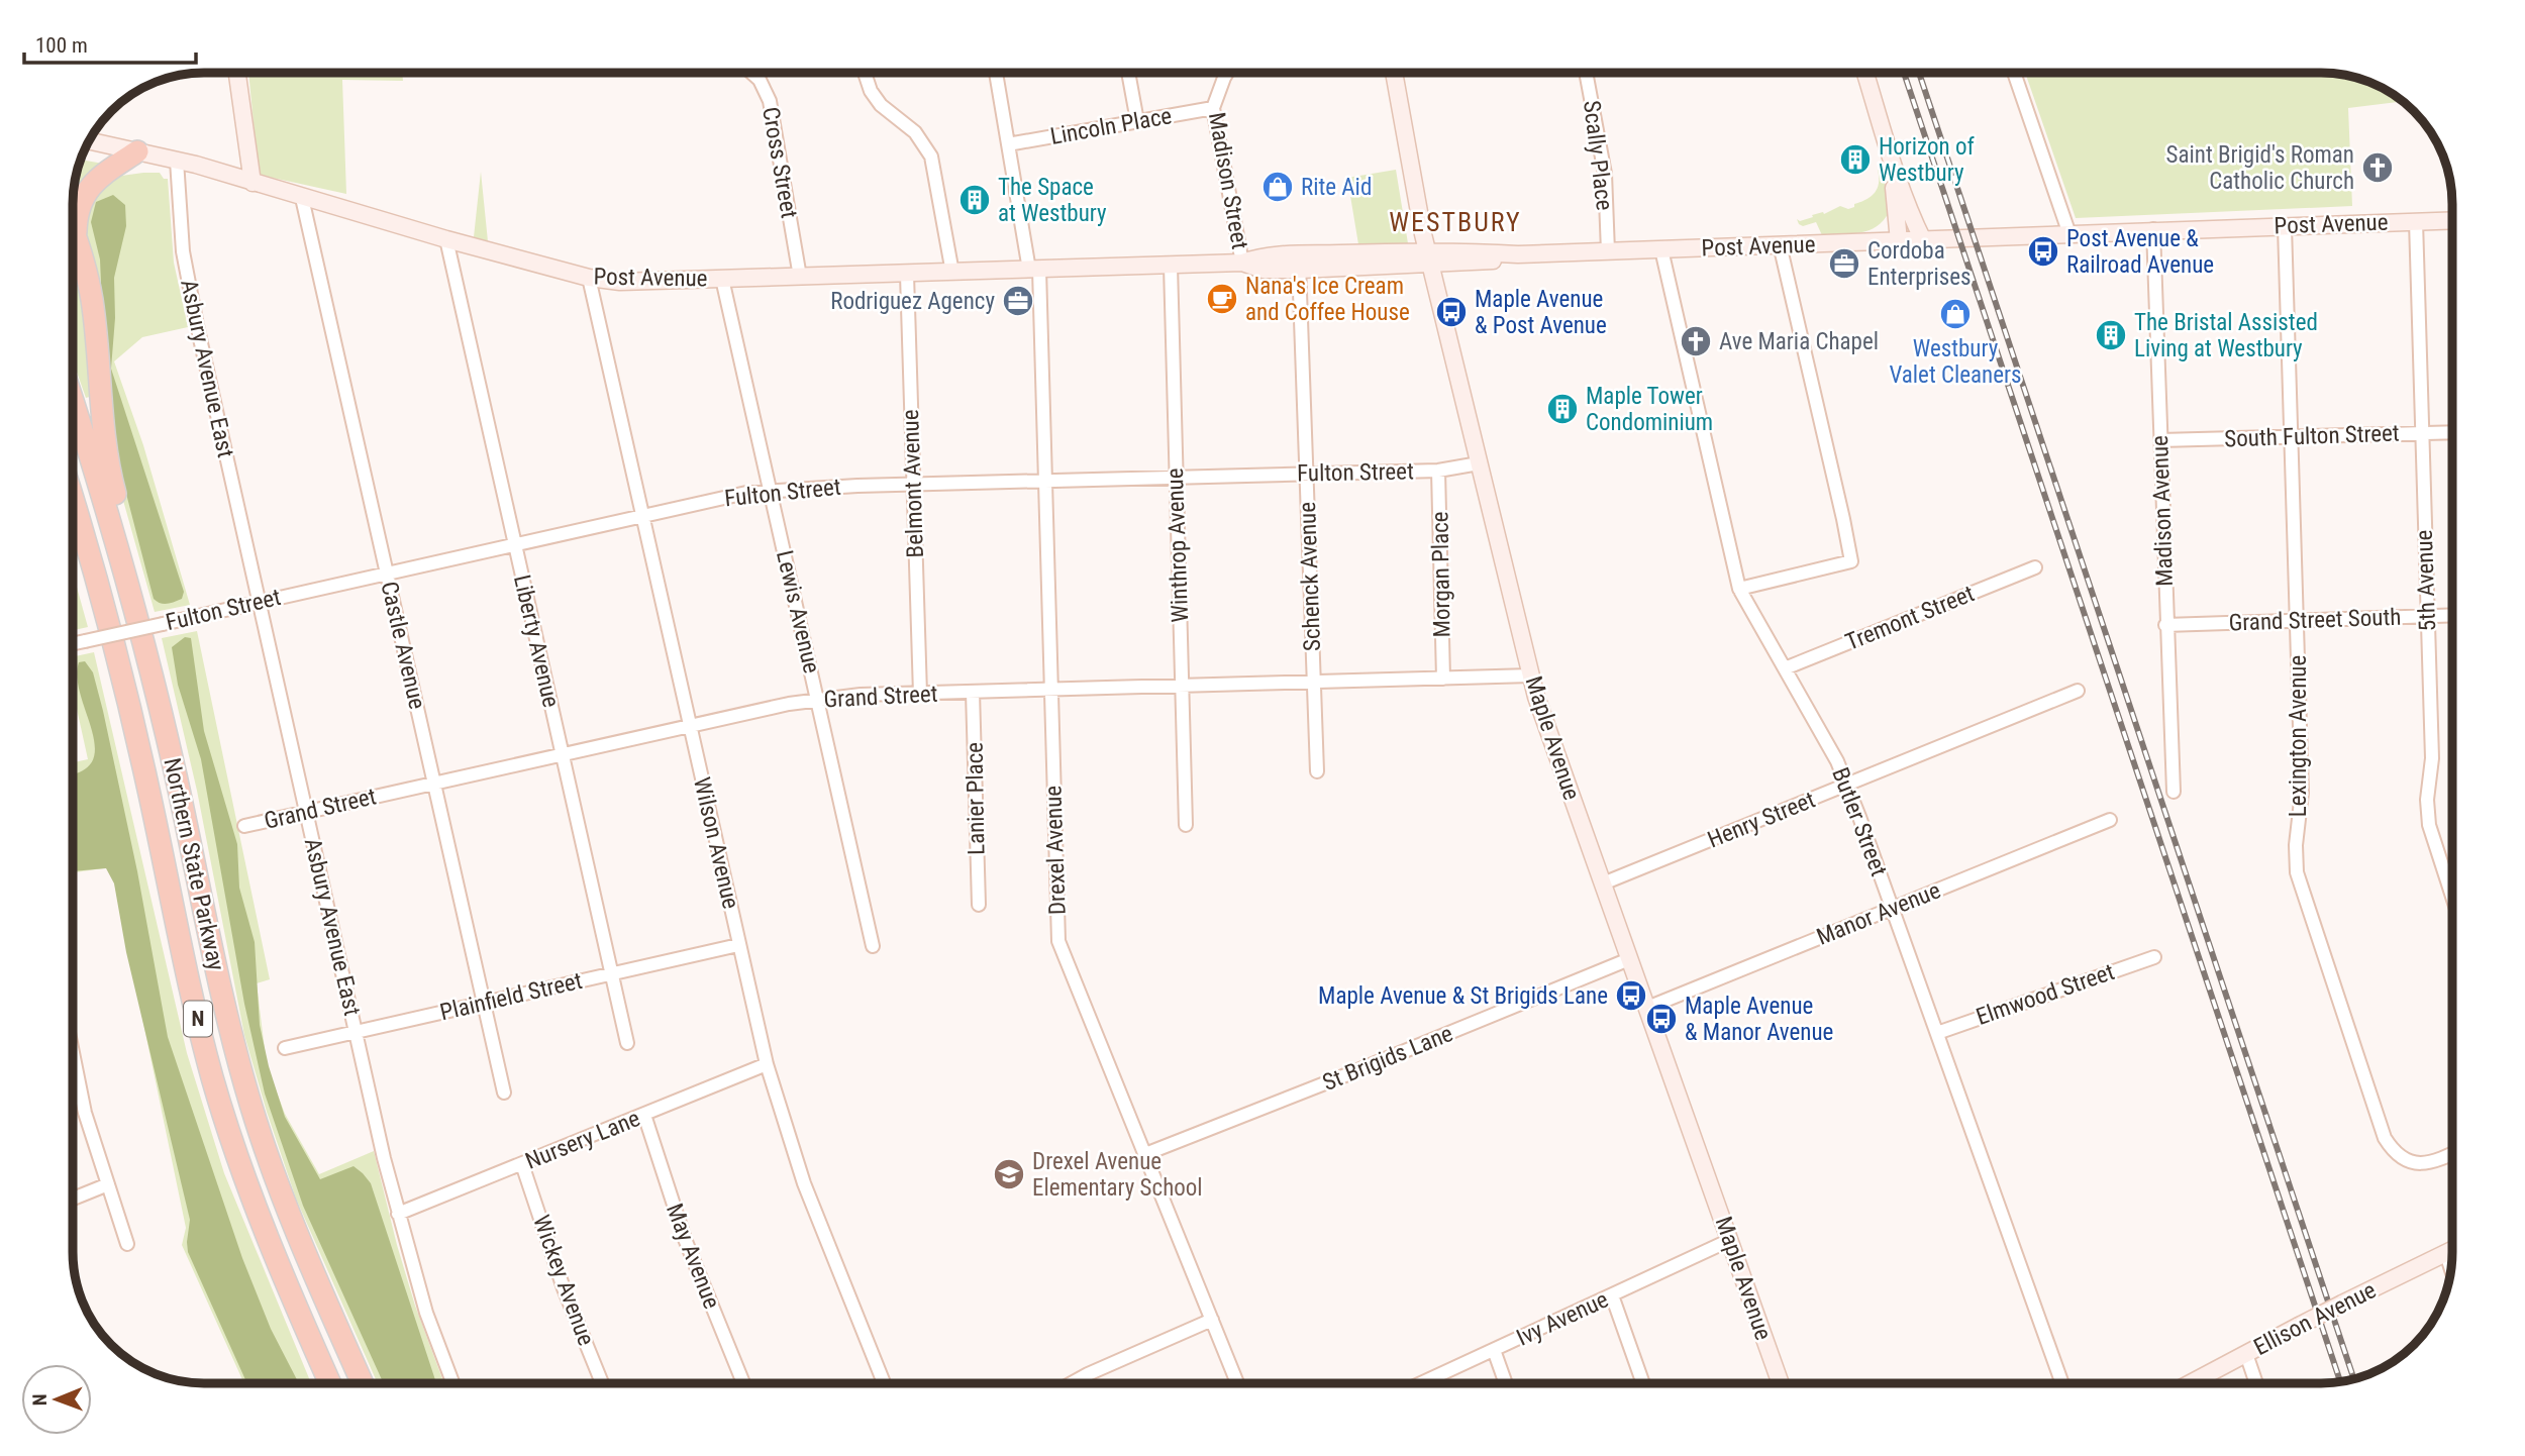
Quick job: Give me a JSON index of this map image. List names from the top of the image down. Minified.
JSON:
{"streets":{"highway":["Northern State Parkway","N"],"main road":["Post Avenue","Maple Avenue","Ellison Avenue"],"street":["Lincoln Place","Scally Place","Cross Street","Madison Street","Asbury Avenue East","South Fulton Street","Fulton Street","Belmont Avenue","Madison Avenue","Winthrop Avenue","Morgan Place","Schenck Avenue","5th Avenue","Lewis Avenue","Tremont Street","Grand Street South","Liberty Avenue","Castle Avenue","Grand Street","Lexington Avenue","Lanier Place","Henry Street","Butler Street","Wilson Avenue","Drexel Avenue","Manor Avenue","Elmwood Street","Plainfield Street","St Brigids Lane","Nursery Lane","May Avenue","Wickey Avenue","Ivy Avenue"]},"crossings":[["Lincoln Place","Madison Street"],["Lincoln Place","Drexel Avenue"],["Scally Place","Post Avenue"],["Cross Street","Post Avenue"],["Madison Street","Post Avenue"],["Post Avenue","Asbury Avenue East"],["Post Avenue","Belmont Avenue"],["Post Avenue","Madison Avenue"],["Post Avenue","Winthrop Avenue"],["Post Avenue","Schenck Avenue"],["Post Avenue","5th Avenue"],["Post Avenue","Lewis Avenue"],["Post Avenue","Liberty Avenue"],["Post Avenue","Castle Avenue"],["Post Avenue","Lexington Avenue"],["Post Avenue","Maple Avenue"],["Post Avenue","Butler Street"],["Post Avenue","Wilson Avenue"],["Post Avenue","Drexel Avenue"],["Asbury Avenue East","Fulton Street"],["Asbury Avenue East","Grand Street"],["Asbury Avenue East","Plainfield Street"],["Asbury Avenue East","Nursery Lane"],["South Fulton Street","Madison Avenue"],["South Fulton Street","5th Avenue"],["South Fulton Street","Lexington Avenue"],["Fulton Street","Belmont Avenue"],["Fulton Street","Winthrop Avenue"],["Fulton Street","Morgan Place"],["Fulton Street","Schenck Avenue"],["Fulton Street","Lewis Avenue"],["Fulton Street","Liberty Avenue"],["Fulton Street","Castle Avenue"],["Fulton Street","Maple Avenue"],["Fulton Street","Wilson Avenue"],["Fulton Street","Drexel Avenue"],["Belmont Avenue","Grand Street"],["Madison Avenue","Grand Street South"],["Winthrop Avenue","Grand Street"],["Morgan Place","Grand Street"],["Schenck Avenue","Grand Street"],["5th Avenue","Grand Street South"],["Lewis Avenue","Grand Street"],["Tremont Street","Butler Street"],["Grand Street South","Lexington Avenue"],["Liberty Avenue","Grand Street"],["Liberty Avenue","Plainfield Street"],["Castle Avenue","Grand Street"],["Castle Avenue","Plainfield Street"],["Grand Street","Maple Avenue"],["Grand Street","Lanier Place"],["Grand Street","Wilson Avenue"],["Grand Street","Drexel Avenue"],["Maple Avenue","Henry Street"],["Maple Avenue","Manor Avenue"],["Maple Avenue","St Brigids Lane"],["Maple Avenue","Ivy Avenue"],["Henry Street","Butler Street"],["Butler Street","Manor Avenue"],["Butler Street","Elmwood Street"],["Wilson Avenue","Plainfield Street"],["Wilson Avenue","Nursery Lane"],["Drexel Avenue","St Brigids Lane"],["Nursery Lane","May Avenue"],["Nursery Lane","Wickey Avenue"]],"districts":["WESTBURY"],"places":{"building":["Horizon of Westbury","The Space at Westbury","The Bristal Assisted Living at Westbury","Maple Tower Condominium"],"church":["Saint Brigid's Roman Catholic Church","Ave Maria Chapel"],"shop":["Rite Aid","Westbury Valet Cleaners"],"bus stop":["Post Avenue & Railroad Avenue","Maple Avenue & Post Avenue","Maple Avenue & St Brigids Lane","Maple Avenue & Manor Avenue"],"office":["Cordoba Enterprises","Rodriguez Agency"],"cafe":["Nana's Ice Cream and Coffee House"],"school or university":["Drexel Avenue Elementary School"]},"scale_bar":"100 m","north":"left"}
